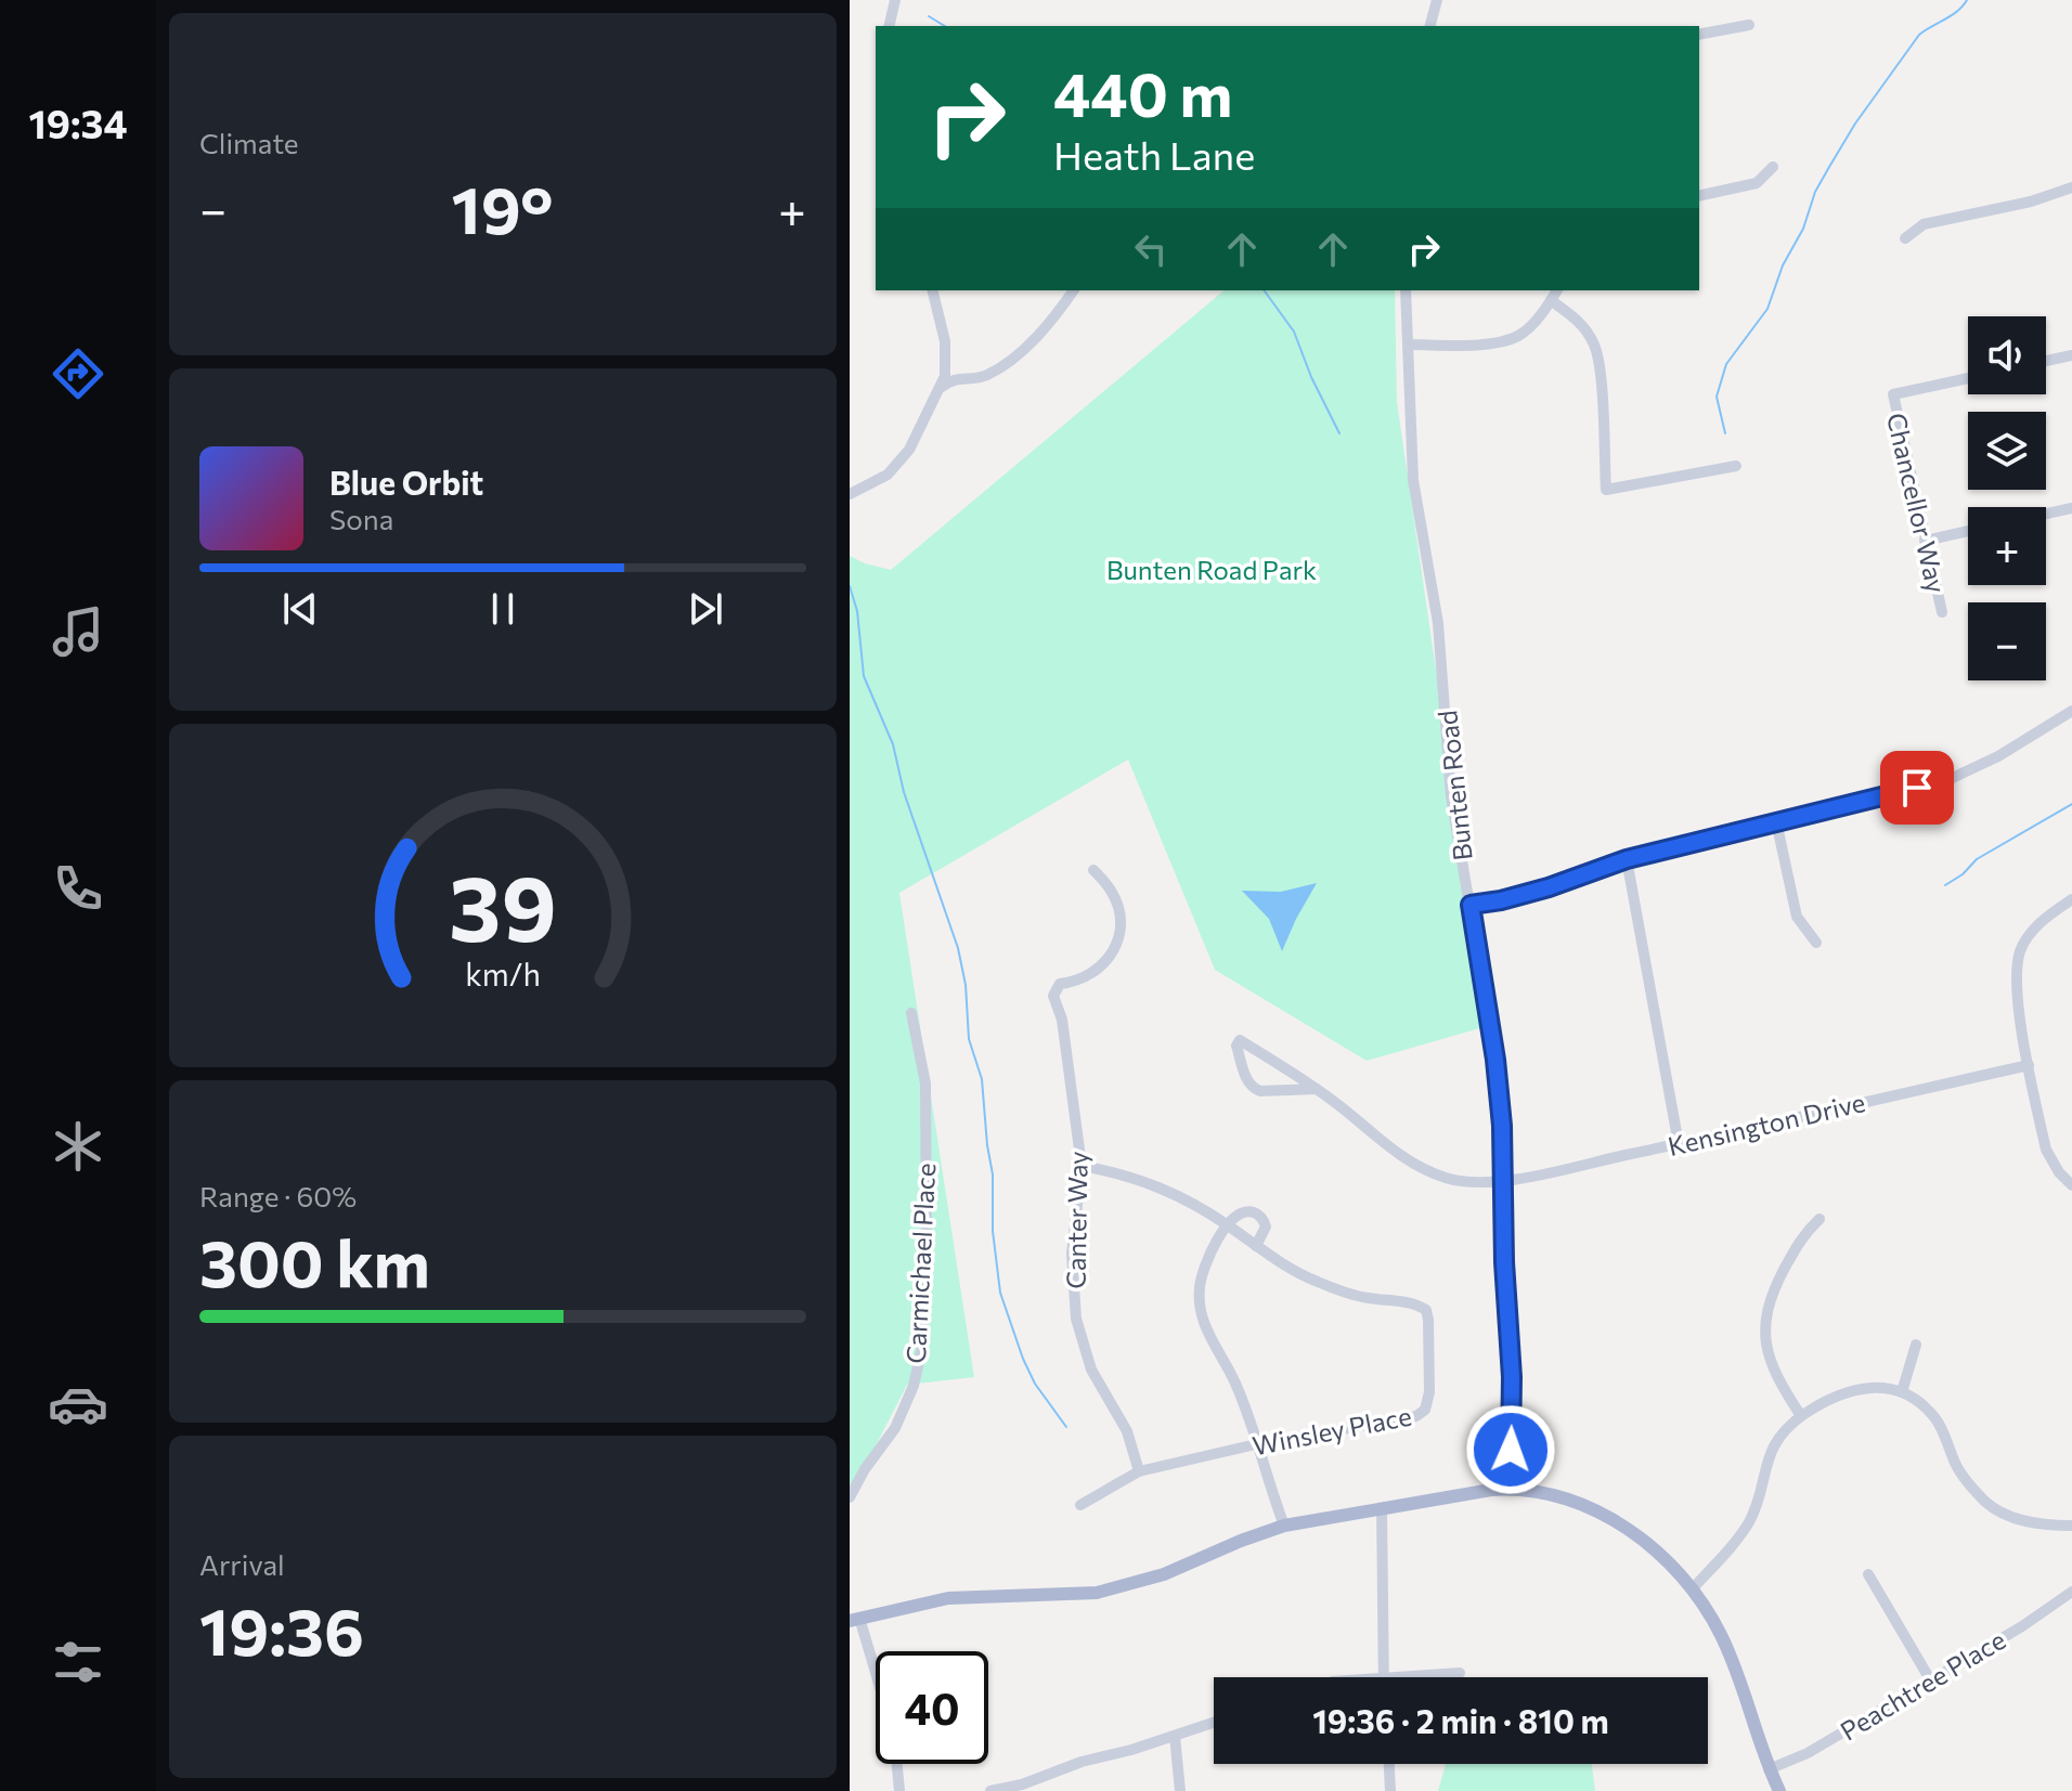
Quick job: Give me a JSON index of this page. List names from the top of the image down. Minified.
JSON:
{"streets":{"street":["Chancellor Way","Bunten Road","Kensington Drive","Canter Way","Carmichael Place","Winsley Place","Peachtree Place"]},"crossings":[["Bunten Road","Kensington Drive"],["Canter Way","Winsley Place"]],"parks":["Bunten Road Park"],"page":{"tabs":"19:34","tile":["Climate",["Range · 60%","300 km"],["Arrival","19:36"]],"turn":["440 m","Heath Lane"],"heat":["−","19°","+"],"map_buttons":["+","−"],"song":["Blue Orbit","Sona"],"limit":"40","trip":"19:36 · 2 min · 810 m","gauge":["39","km/h"]}}
